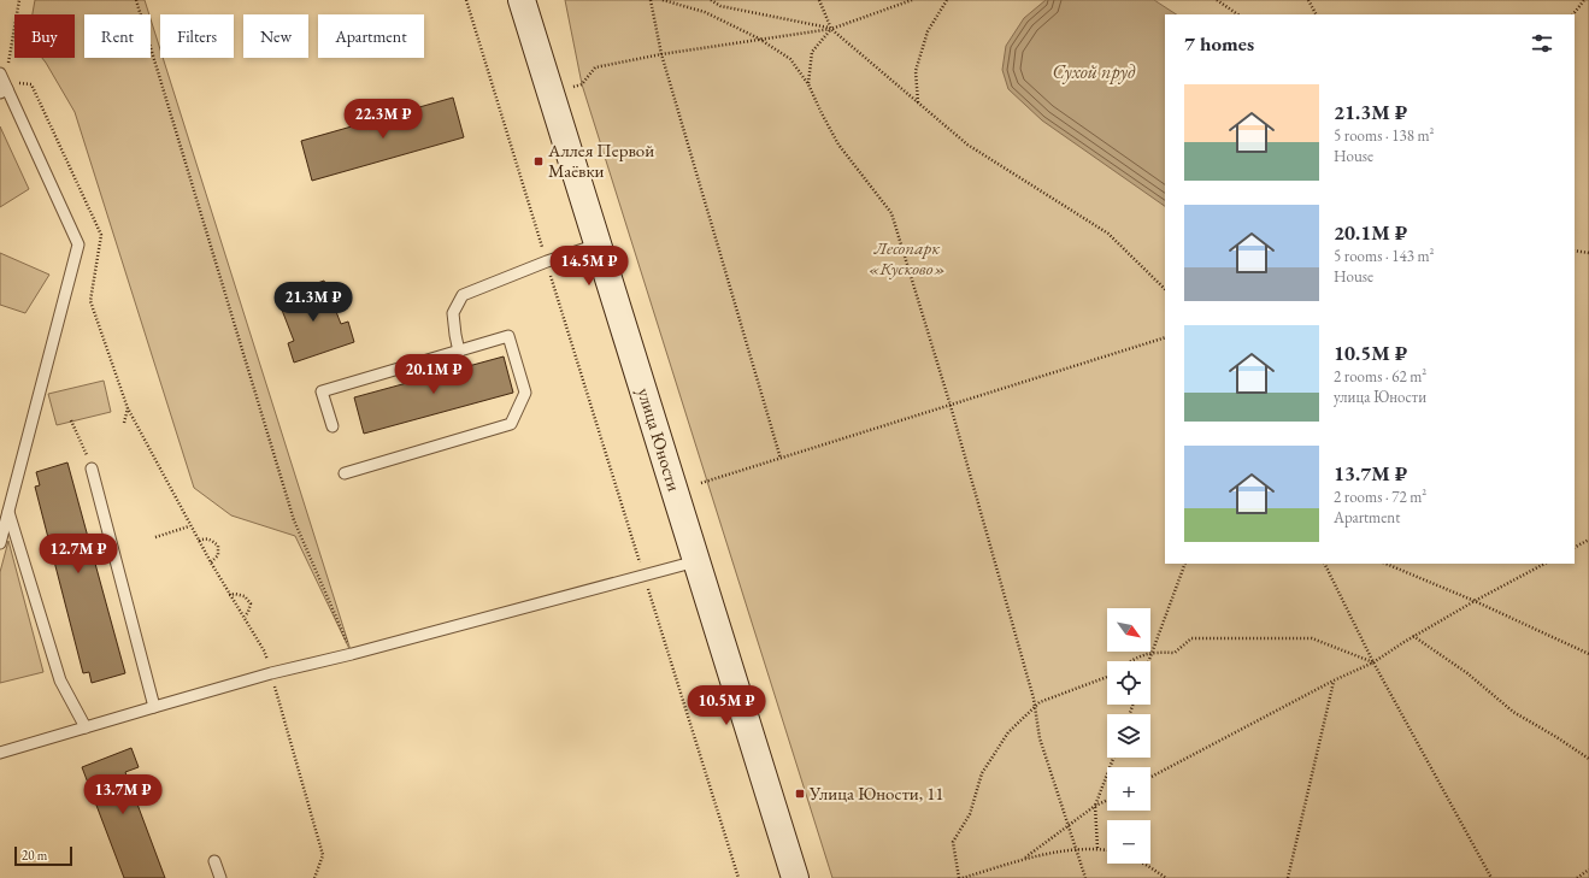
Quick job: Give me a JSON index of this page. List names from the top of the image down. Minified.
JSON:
{"streets":{"main road":["улица Юности"]},"water":["Сухой пруд"],"parks":["Лесопарк «Кусково»"],"places":{"transit":["Аллея Первой Маёвки","Улица Юности, 11"]},"scale_bar":"20 m","north":"bottom right","page":{"chip":["Buy","Rent","Filters","New","Apartment"],"heading":"7 homes","list":[{"name":"21.3M ₽","note":"5 rooms · 138 m² · House"},{"name":"20.1M ₽","note":"5 rooms · 143 m² · House"},{"name":"10.5M ₽","note":"2 rooms · 62 m² · улица Юности"},{"name":"13.7M ₽","note":"2 rooms · 72 m² · Apartment"}],"price":["22.3M ₽","14.5M ₽","21.3M ₽","20.1M ₽","12.7M ₽","10.5M ₽","13.7M ₽"],"map_buttons":["+","−"],"scale":"20 m"}}
